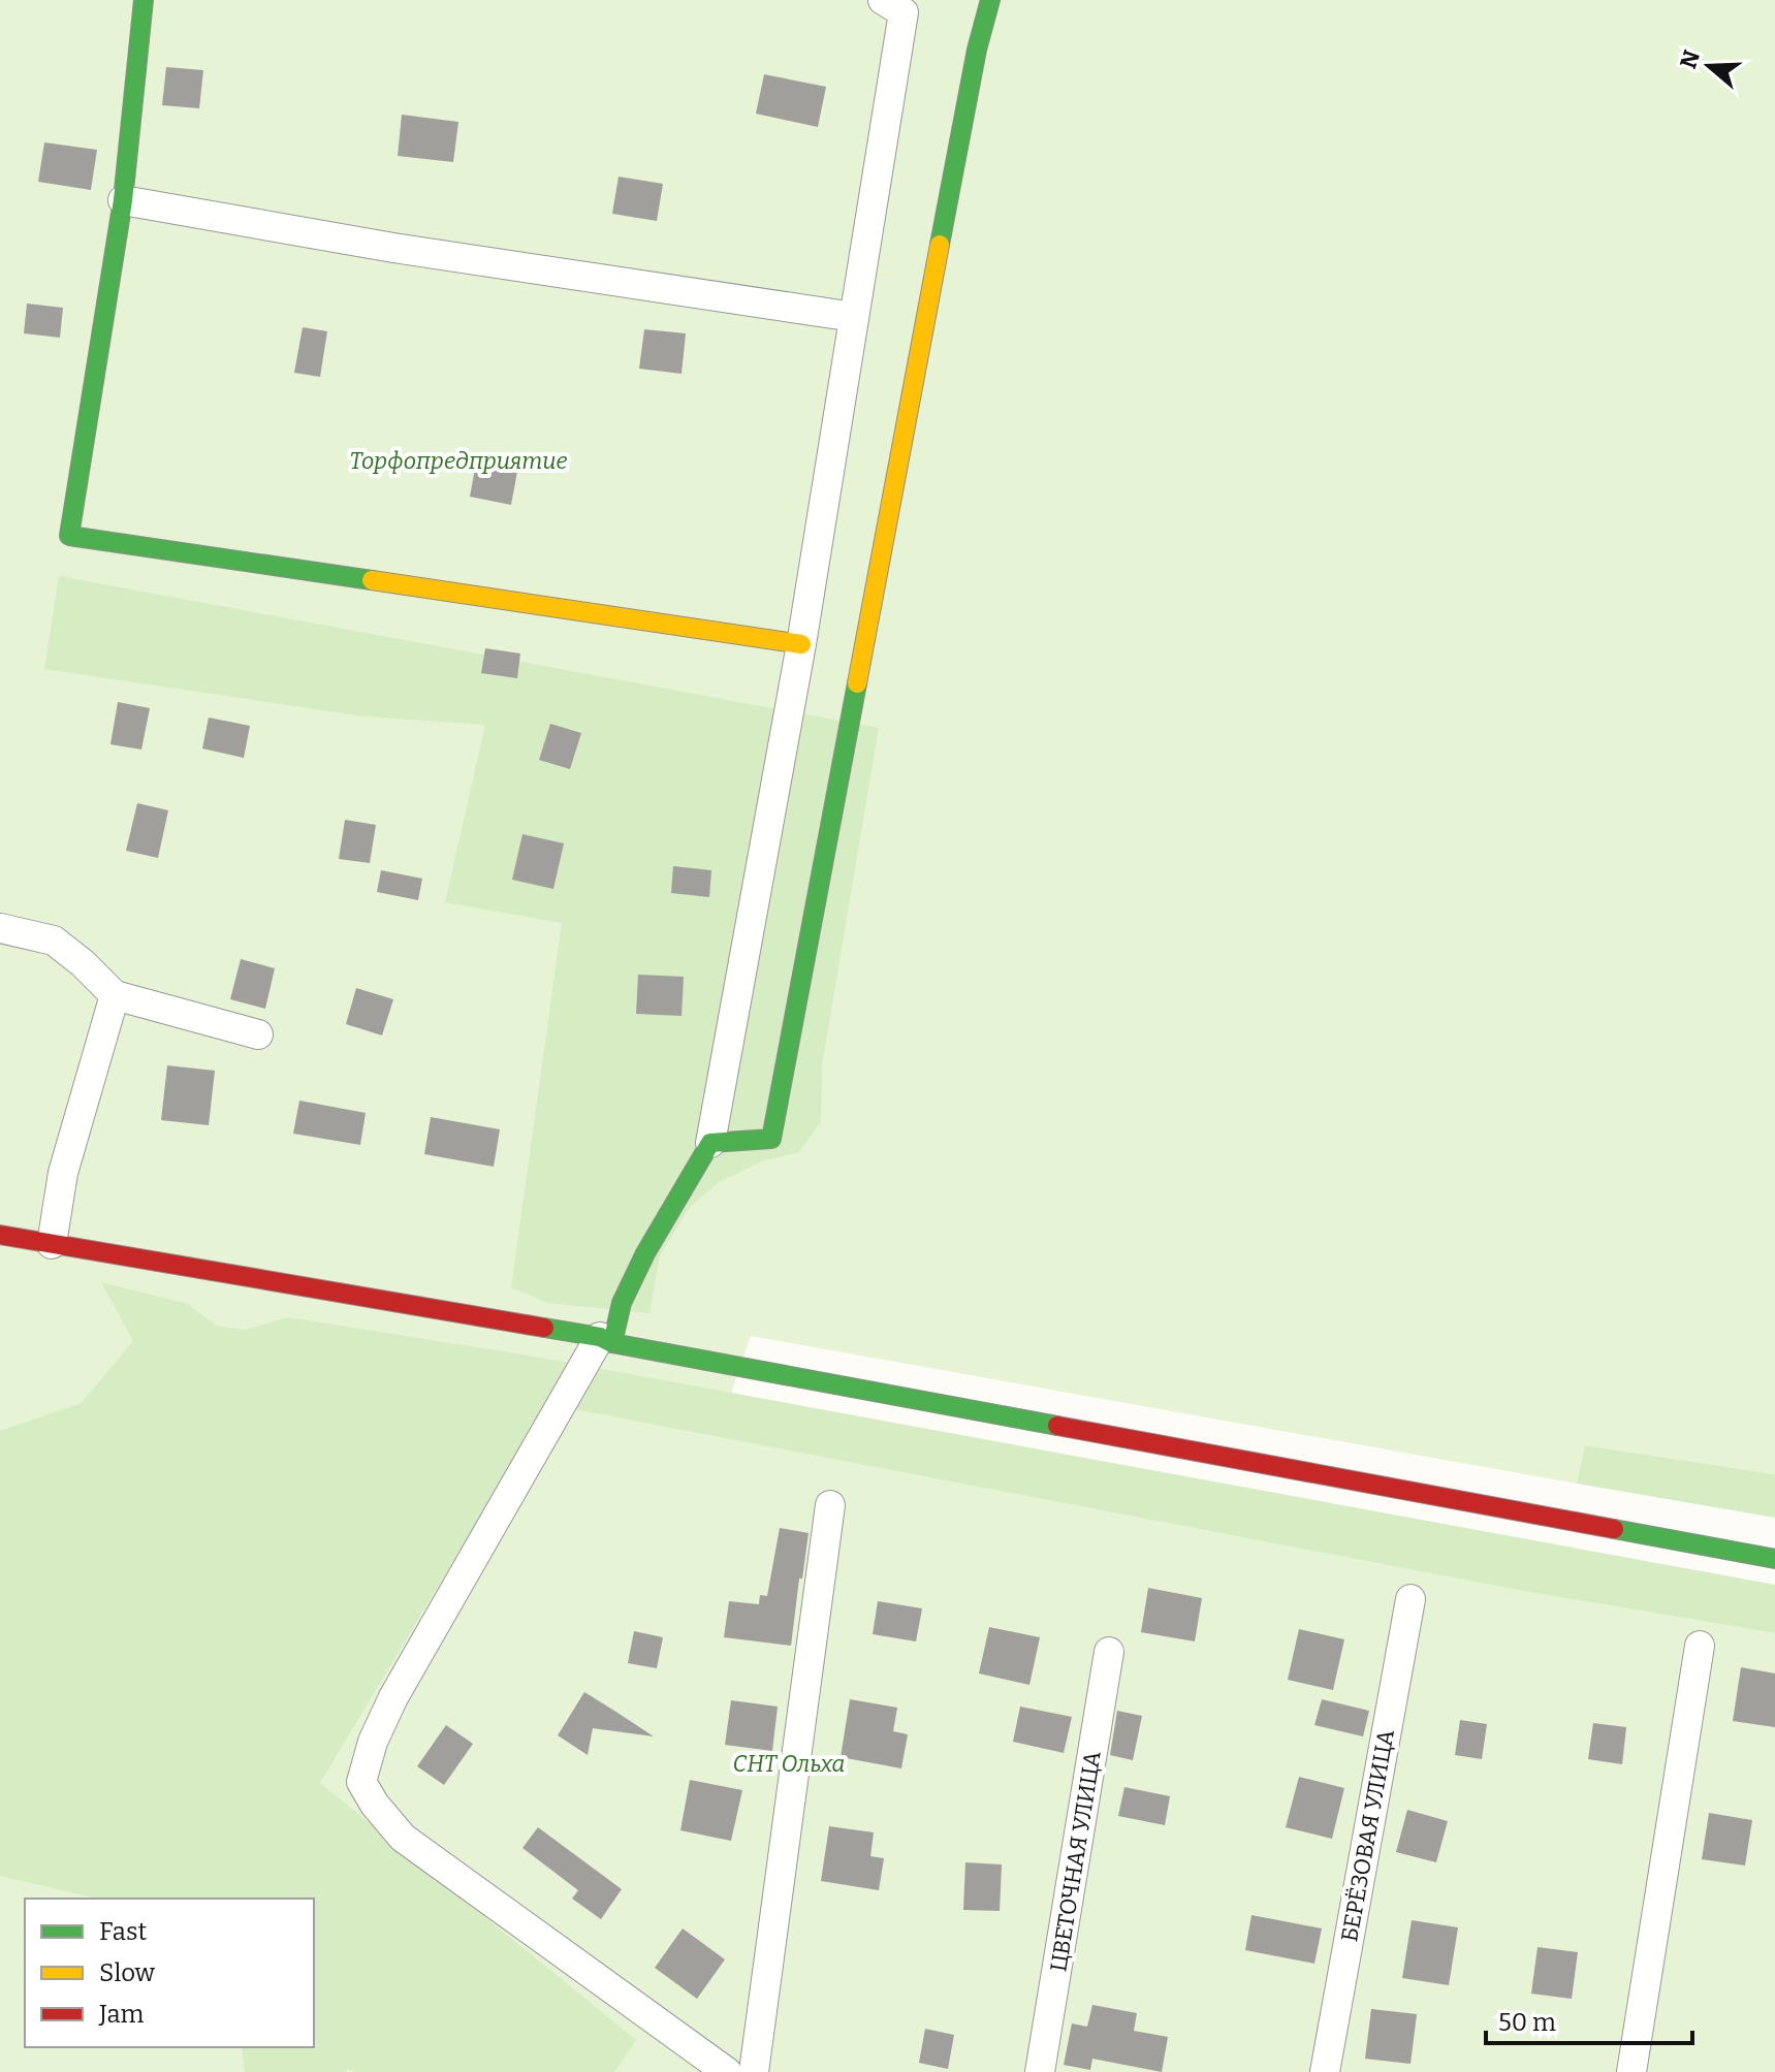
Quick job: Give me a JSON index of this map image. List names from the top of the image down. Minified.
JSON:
{"streets":{"street":["БЕРЁЗОВАЯ УЛИЦА","ЦВЕТОЧНАЯ УЛИЦА"]},"parks":["Торфопредприятие","СНТ Ольха"],"legend":["Fast","Slow","Jam"],"scale_bar":"50 m","north":"left"}
